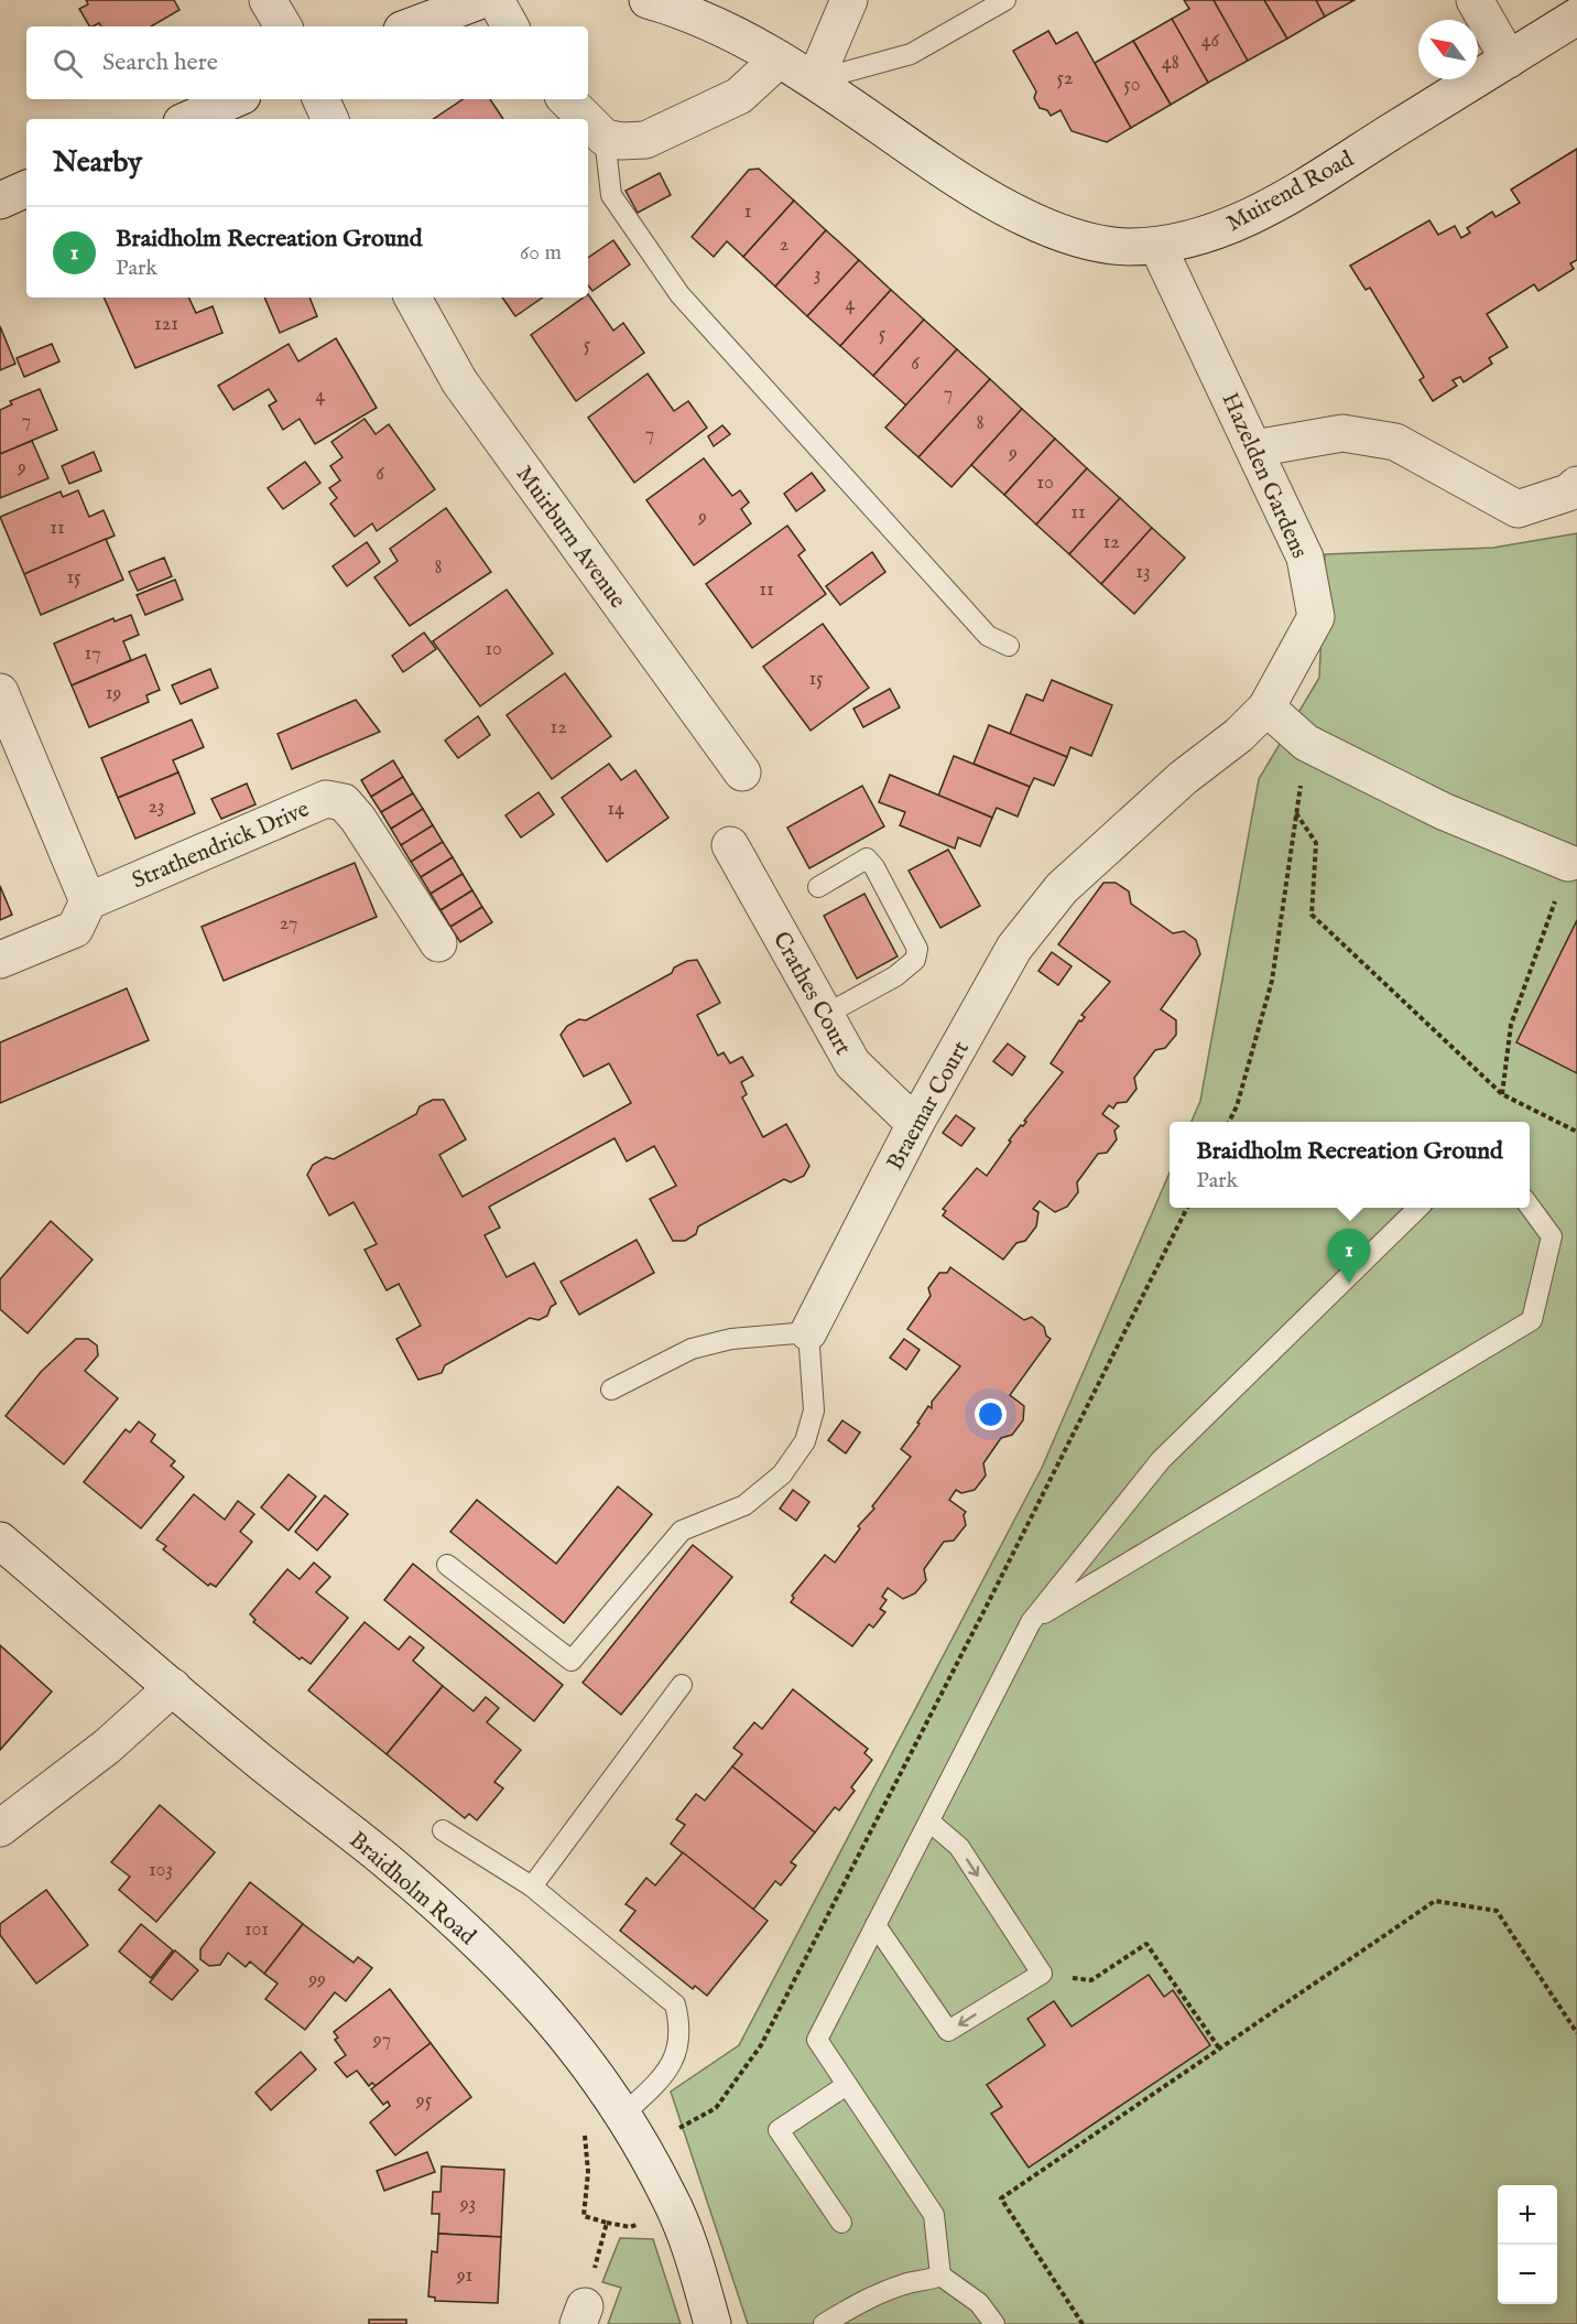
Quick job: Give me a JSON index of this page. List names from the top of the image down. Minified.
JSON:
{"streets":{"street":["Muirend Road","Hazelden Gardens","Muirburn Avenue","Strathendrick Drive","Crathes Court","Braemar Court","Braidholm Road"]},"crossings":[["Muirend Road","Hazelden Gardens"],["Hazelden Gardens","Braemar Court"],["Crathes Court","Braemar Court"]],"house_numbers":["46","48","52","50","1","2","3","4","121","5","5","6","7","4","7","8","7","9","9","6","10","11","9","11","12","8","13","15","11","10","17","15","19","12","23","14","27","103","101","99","97","95","93","91"],"north":"top left","page":{"search":"Search here","heading":"Nearby","list":[{"mark":"1","name":"Braidholm Recreation Ground","note":"Park","value":"60 m"}],"popup":["Braidholm Recreation Ground","Park"],"pins":"1","map_buttons":["+","−"]}}
